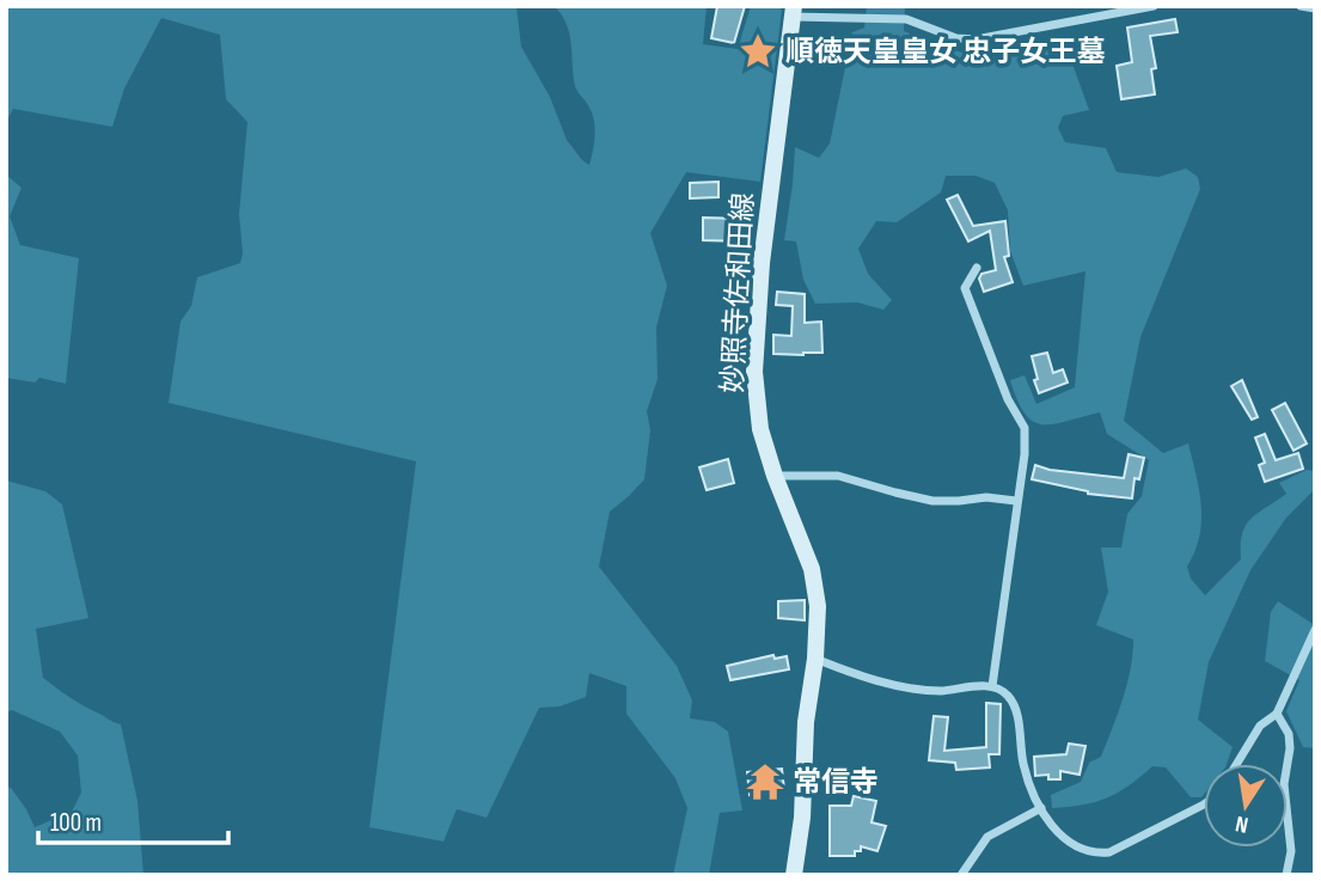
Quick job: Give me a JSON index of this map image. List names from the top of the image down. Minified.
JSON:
{"streets":{"main road":["妙照寺佐和田線"]},"places":{"place":["順徳天皇皇女 忠子女王墓"],"temple":["常信寺"]},"scale_bar":"100 m","north":"bottom"}
